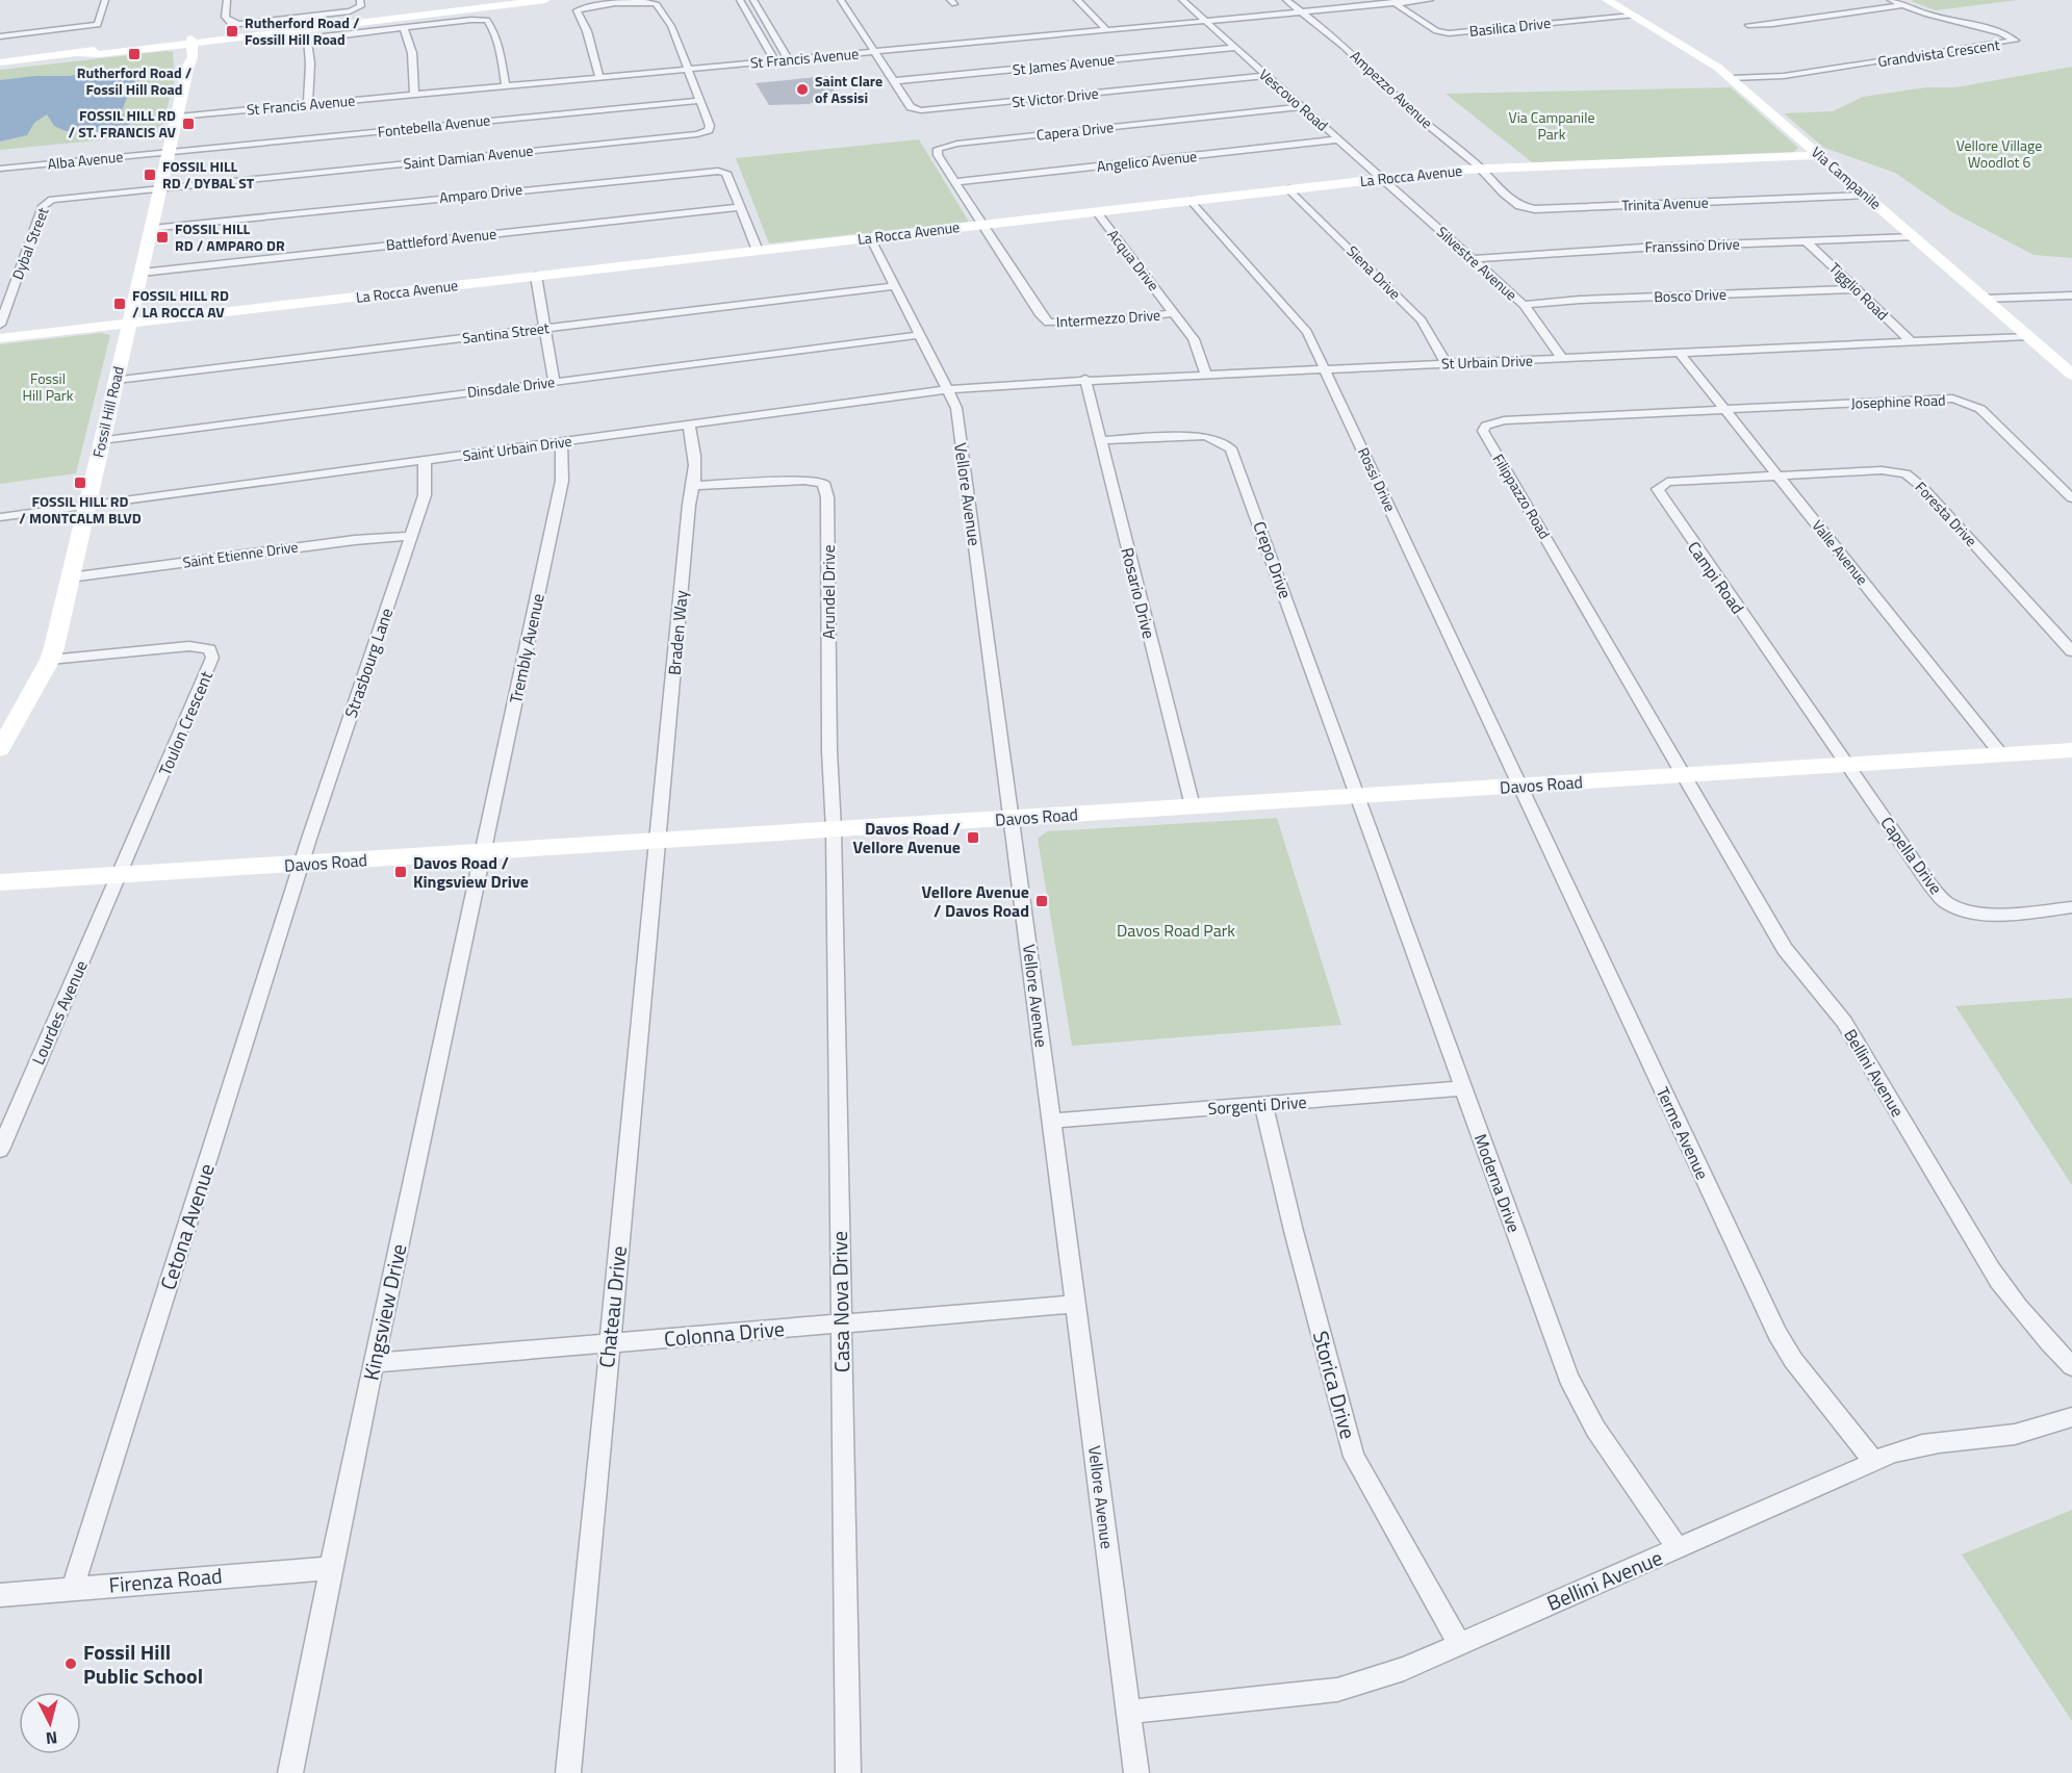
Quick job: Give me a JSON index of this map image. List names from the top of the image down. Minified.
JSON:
{"streets":{"street":["Basilica Drive","Grandvista Crescent","St Francis Avenue","St James Avenue","Ampezzo Avenue","St Victor Drive","Vescovo Road","Fontebella Avenue","Capera Drive","Saint Damian Avenue","Alba Avenue","Angelico Avenue","La Rocca Avenue","Via Campanile","Amparo Drive","Trinita Avenue","Battleford Avenue","Dybal Street","Franssino Drive","Acqua Drive","Silvestre Avenue","Siena Drive","Tigglio Road","Bosco Drive","Intermezzo Drive","Santina Street","St Urbain Drive","Dinsdale Drive","Josephine Road","Fossil Hill Road","Saint Urbain Drive","Rossi Drive","Vellore Avenue","Filippazzo Road","Foresta Drive","Valle Avenue","Saint Etienne Drive","Crepo Drive","Campi Road","Arundel Drive","Rosario Drive","Braden Way","Trembly Avenue","Strasbourg Lane","Toulon Crescent","Davos Road","Capella Drive","Lourdes Avenue","Bellini Avenue","Sorgenti Drive","Terme Avenue","Moderna Drive","Cetona Avenue","Casa Nova Drive","Chateau Drive","Kingsview Drive","Colonna Drive","Storica Drive","Firenza Road"]},"crossings":[["Basilica Drive","St Francis Avenue"],["Basilica Drive","Via Campanile"],["Grandvista Crescent","Via Campanile"],["St Francis Avenue","Ampezzo Avenue"],["St Francis Avenue","St Victor Drive"],["St Francis Avenue","Vescovo Road"],["St Francis Avenue","Saint Damian Avenue"],["St Francis Avenue","Fossil Hill Road"],["St James Avenue","St Victor Drive"],["St James Avenue","Vescovo Road"],["Ampezzo Avenue","La Rocca Avenue"],["Ampezzo Avenue","Trinita Avenue"],["St Victor Drive","Vescovo Road"],["Vescovo Road","Capera Drive"],["Vescovo Road","Angelico Avenue"],["Vescovo Road","La Rocca Avenue"],["Vescovo Road","Silvestre Avenue"],["Fontebella Avenue","Saint Damian Avenue"],["Fontebella Avenue","Alba Avenue"],["Fontebella Avenue","Fossil Hill Road"],["Capera Drive","Angelico Avenue"],["Capera Drive","La Rocca Avenue"],["Capera Drive","Intermezzo Drive"],["Saint Damian Avenue","Dybal Street"],["Saint Damian Avenue","Fossil Hill Road"],["Alba Avenue","Fossil Hill Road"],["La Rocca Avenue","Via Campanile"],["La Rocca Avenue","Amparo Drive"],["La Rocca Avenue","Trinita Avenue"],["La Rocca Avenue","Acqua Drive"],["La Rocca Avenue","Silvestre Avenue"],["La Rocca Avenue","Siena Drive"],["La Rocca Avenue","Intermezzo Drive"],["La Rocca Avenue","Fossil Hill Road"],["La Rocca Avenue","Rossi Drive"],["La Rocca Avenue","Vellore Avenue"],["Via Campanile","Trinita Avenue"],["Via Campanile","Franssino Drive"],["Via Campanile","St Urbain Drive"],["Amparo Drive","Battleford Avenue"],["Amparo Drive","Fossil Hill Road"],["Battleford Avenue","Fossil Hill Road"],["Dybal Street","Fossil Hill Road"],["Franssino Drive","Silvestre Avenue"],["Franssino Drive","Tigglio Road"],["Acqua Drive","Intermezzo Drive"],["Acqua Drive","St Urbain Drive"],["Silvestre Avenue","Bosco Drive"],["Silvestre Avenue","St Urbain Drive"],["Siena Drive","St Urbain Drive"],["Tigglio Road","Bosco Drive"],["Tigglio Road","St Urbain Drive"],["Santina Street","Fossil Hill Road"],["Santina Street","Vellore Avenue"],["St Urbain Drive","Saint Urbain Drive"],["St Urbain Drive","Rossi Drive"],["St Urbain Drive","Vellore Avenue"],["St Urbain Drive","Valle Avenue"],["St Urbain Drive","Rosario Drive"],["Dinsdale Drive","Fossil Hill Road"],["Dinsdale Drive","Vellore Avenue"],["Josephine Road","Filippazzo Road"],["Josephine Road","Valle Avenue"],["Fossil Hill Road","Saint Urbain Drive"],["Fossil Hill Road","Saint Etienne Drive"],["Fossil Hill Road","Toulon Crescent"],["Saint Urbain Drive","Vellore Avenue"],["Saint Urbain Drive","Braden Way"],["Saint Urbain Drive","Trembly Avenue"],["Saint Urbain Drive","Strasbourg Lane"],["Rossi Drive","Davos Road"],["Rossi Drive","Terme Avenue"],["Vellore Avenue","Davos Road"],["Vellore Avenue","Bellini Avenue"],["Vellore Avenue","Sorgenti Drive"],["Vellore Avenue","Colonna Drive"],["Filippazzo Road","Valle Avenue"],["Filippazzo Road","Davos Road"],["Filippazzo Road","Bellini Avenue"],["Foresta Drive","Valle Avenue"],["Foresta Drive","Campi Road"],["Valle Avenue","Campi Road"],["Valle Avenue","Davos Road"],["Saint Etienne Drive","Strasbourg Lane"],["Crepo Drive","Rosario Drive"],["Crepo Drive","Davos Road"],["Crepo Drive","Moderna Drive"],["Campi Road","Davos Road"],["Campi Road","Capella Drive"],["Arundel Drive","Braden Way"],["Arundel Drive","Davos Road"],["Arundel Drive","Casa Nova Drive"],["Rosario Drive","Davos Road"],["Braden Way","Davos Road"],["Braden Way","Chateau Drive"],["Trembly Avenue","Davos Road"],["Trembly Avenue","Kingsview Drive"],["Strasbourg Lane","Davos Road"],["Strasbourg Lane","Cetona Avenue"],["Toulon Crescent","Davos Road"],["Toulon Crescent","Lourdes Avenue"],["Davos Road","Capella Drive"],["Davos Road","Lourdes Avenue"],["Davos Road","Bellini Avenue"],["Davos Road","Terme Avenue"],["Davos Road","Moderna Drive"],["Davos Road","Cetona Avenue"],["Davos Road","Casa Nova Drive"],["Davos Road","Chateau Drive"],["Davos Road","Kingsview Drive"],["Bellini Avenue","Terme Avenue"],["Bellini Avenue","Moderna Drive"],["Bellini Avenue","Storica Drive"],["Sorgenti Drive","Moderna Drive"],["Sorgenti Drive","Storica Drive"],["Cetona Avenue","Firenza Road"],["Casa Nova Drive","Colonna Drive"],["Chateau Drive","Colonna Drive"],["Kingsview Drive","Colonna Drive"],["Kingsview Drive","Firenza Road"]],"parks":["Via Campanile Park","Vellore Village Woodlot 6","Fossil Hill Park","Davos Road Park"],"places":{"transit":["Rutherford Road / Fossill Hill Road","Rutherford Road / Fossil Hill Road","FOSSIL HILL RD / ST. FRANCIS AV","FOSSIL HILL RD / DYBAL ST","FOSSIL HILL RD / AMPARO DR","FOSSIL HILL RD / LA ROCCA AV","FOSSIL HILL RD / MONTCALM BLVD","Davos Road / Vellore Avenue","Davos Road / Kingsview Drive","Vellore Avenue / Davos Road"],"other":["Saint Clare of Assisi","Fossil Hill Public School"]},"north":"bottom"}
